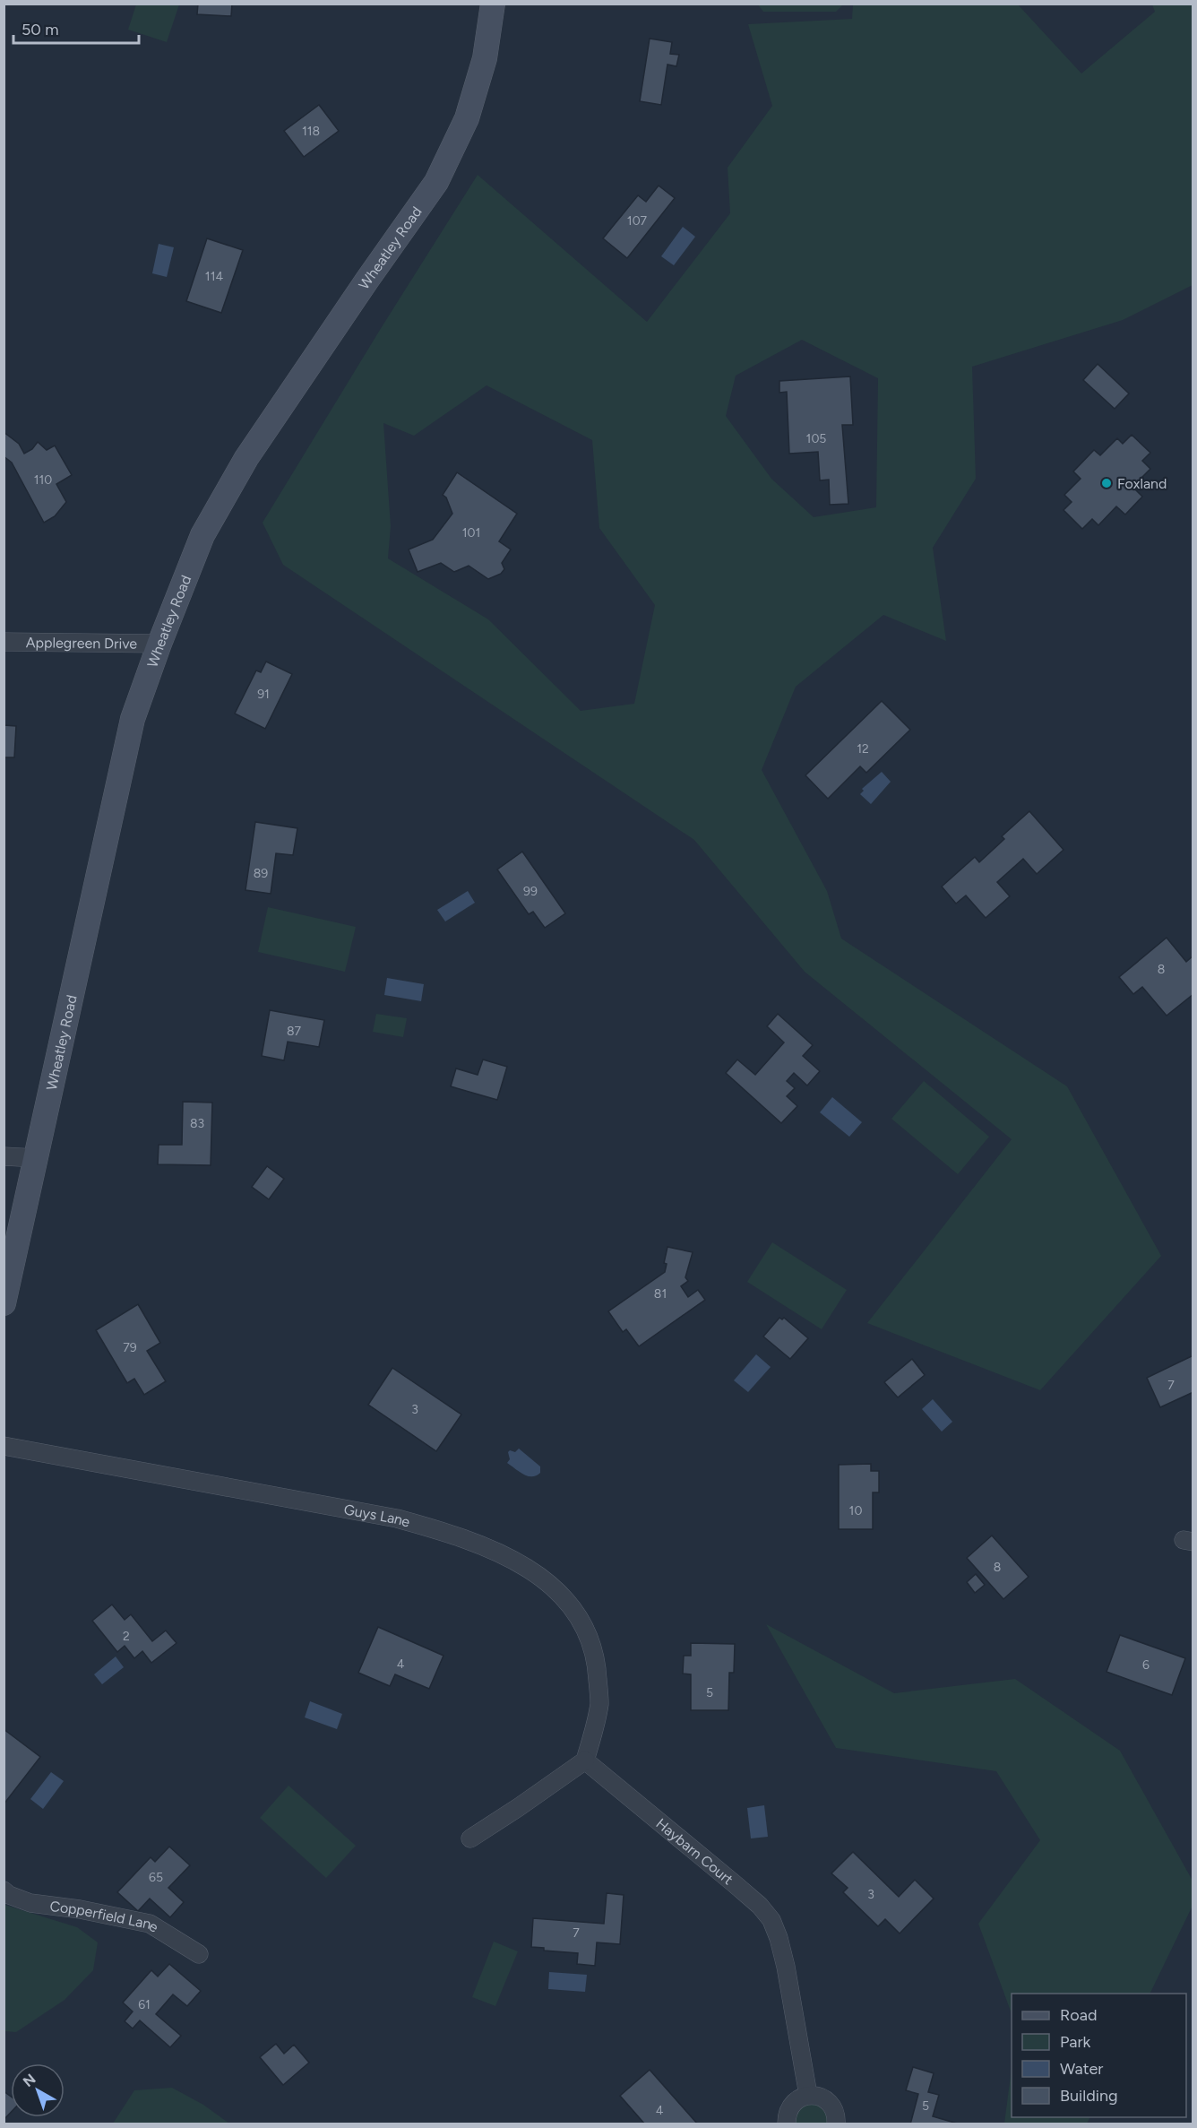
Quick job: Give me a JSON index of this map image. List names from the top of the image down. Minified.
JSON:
{"streets":{"street":["Wheatley Road","Applegreen Drive","Guys Lane","Haybarn Court","Copperfield Lane"]},"crossings":[["Wheatley Road","Applegreen Drive"],["Guys Lane","Haybarn Court"]],"places":["Foxland"],"house_numbers":["118","107","114","105","110","101","91","12","89","99","8","87","83","81","79","7","3","10","8","2","4","6","5","65","3","7","61","5","4"],"legend":["Road","Park","Water","Building"],"scale_bar":"50 m","north":"top left"}
